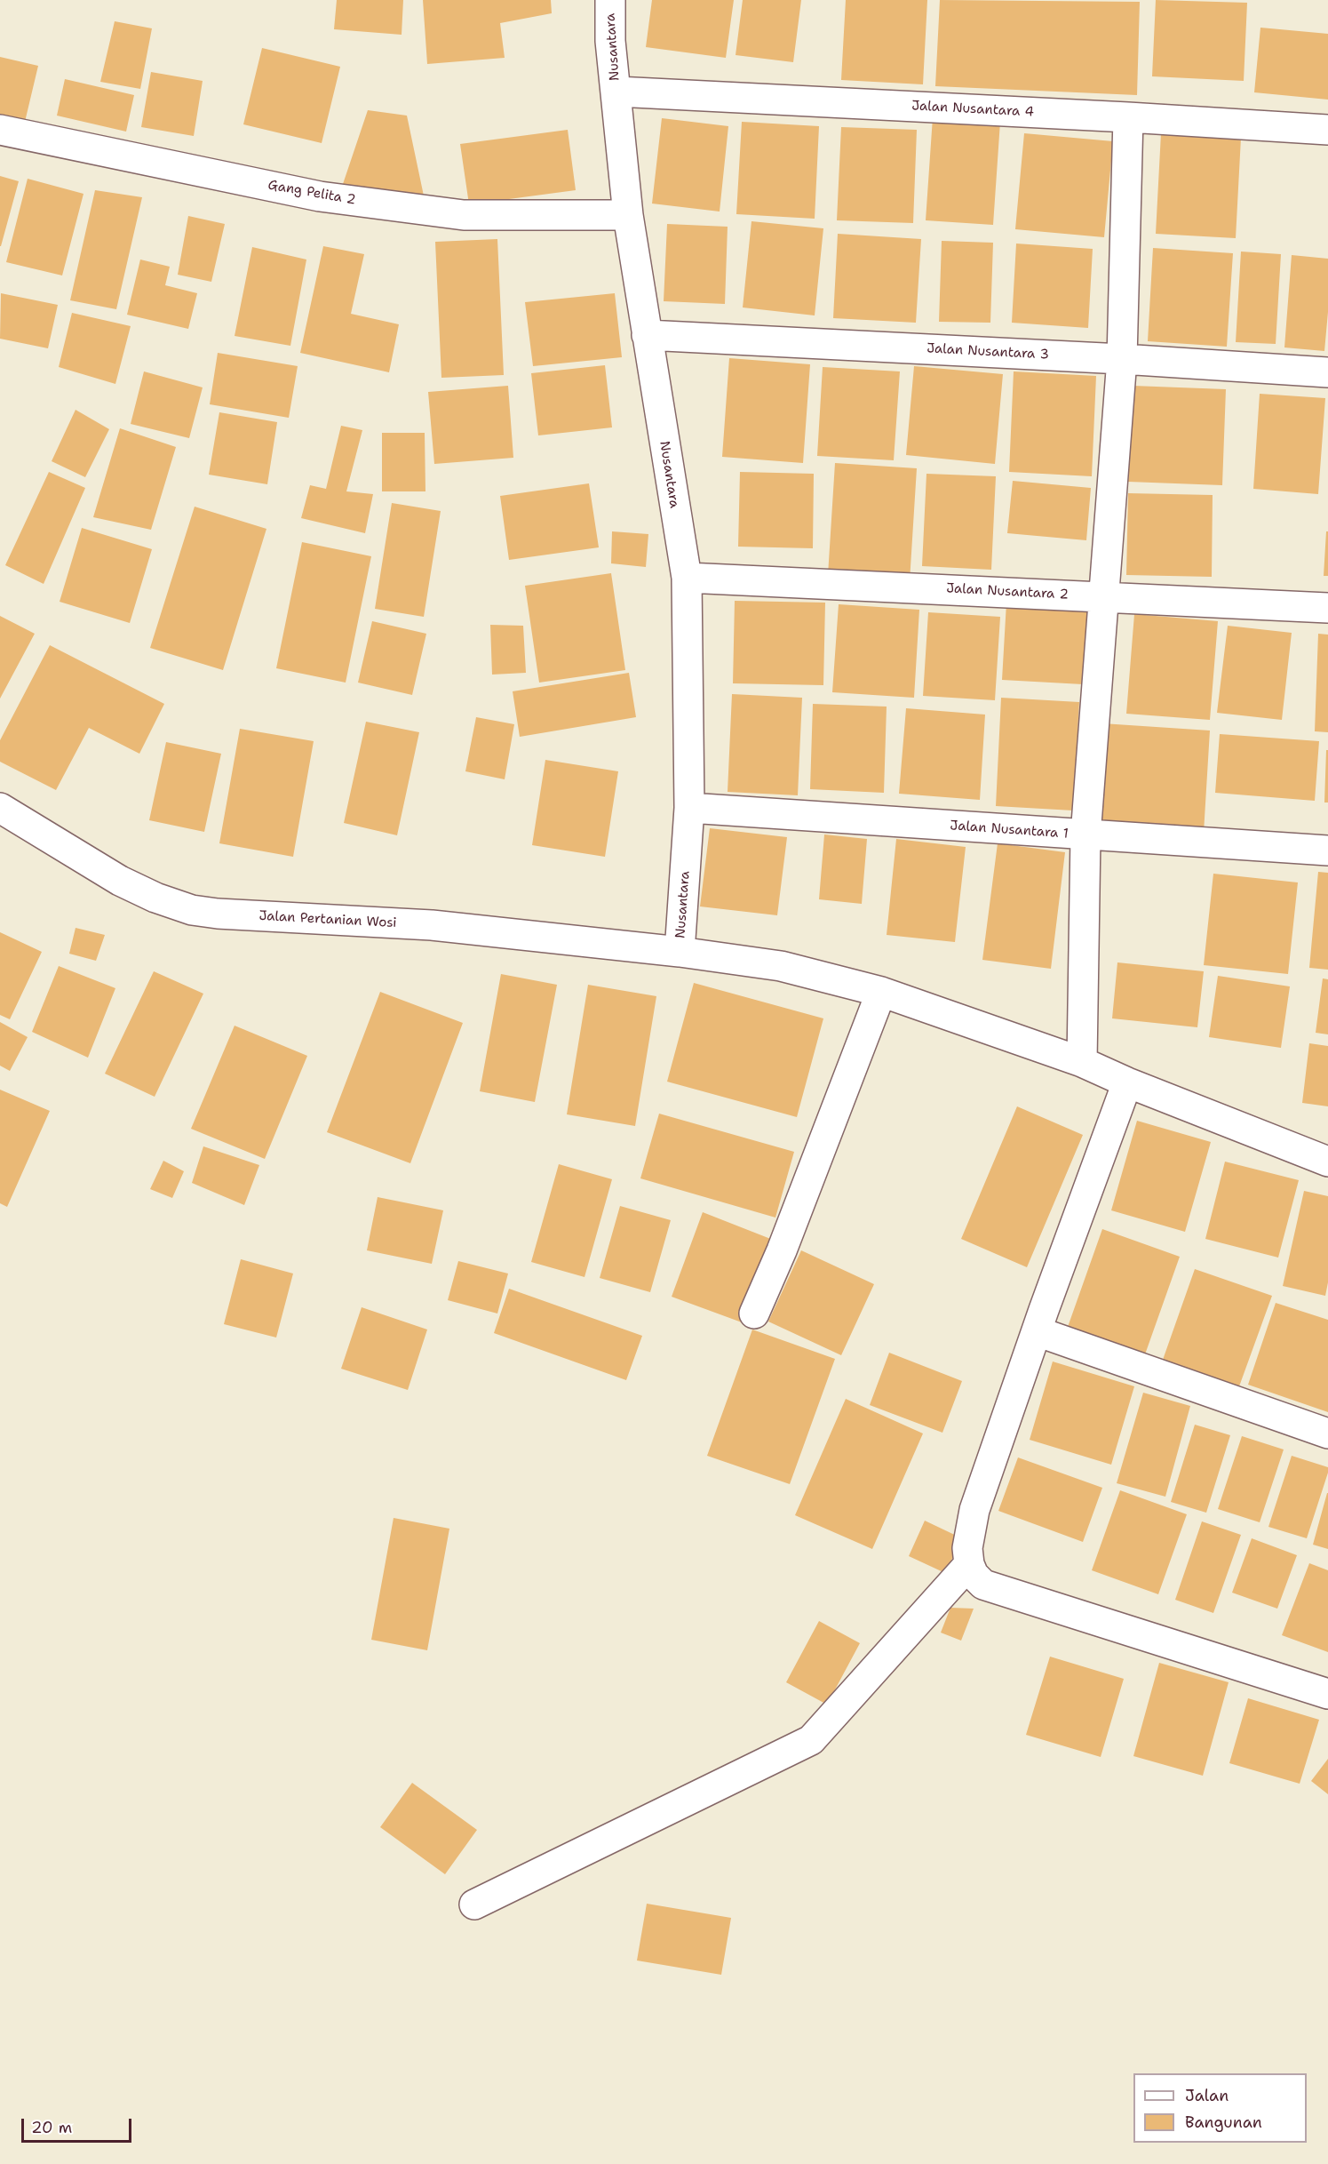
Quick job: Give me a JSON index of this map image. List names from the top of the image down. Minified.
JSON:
{"streets":{"street":["Nusantara","Jalan Nusantara 4","Gang Pelita 2","Jalan Nusantara 3","Jalan Nusantara 2","Jalan Nusantara 1","Jalan Pertanian Wosi"]},"crossings":[["Nusantara","Jalan Nusantara 4"],["Nusantara","Gang Pelita 2"],["Nusantara","Jalan Nusantara 3"],["Nusantara","Jalan Nusantara 2"],["Nusantara","Jalan Nusantara 1"],["Nusantara","Jalan Pertanian Wosi"]],"legend":["Jalan","Bangunan"],"scale_bar":"20 m"}
